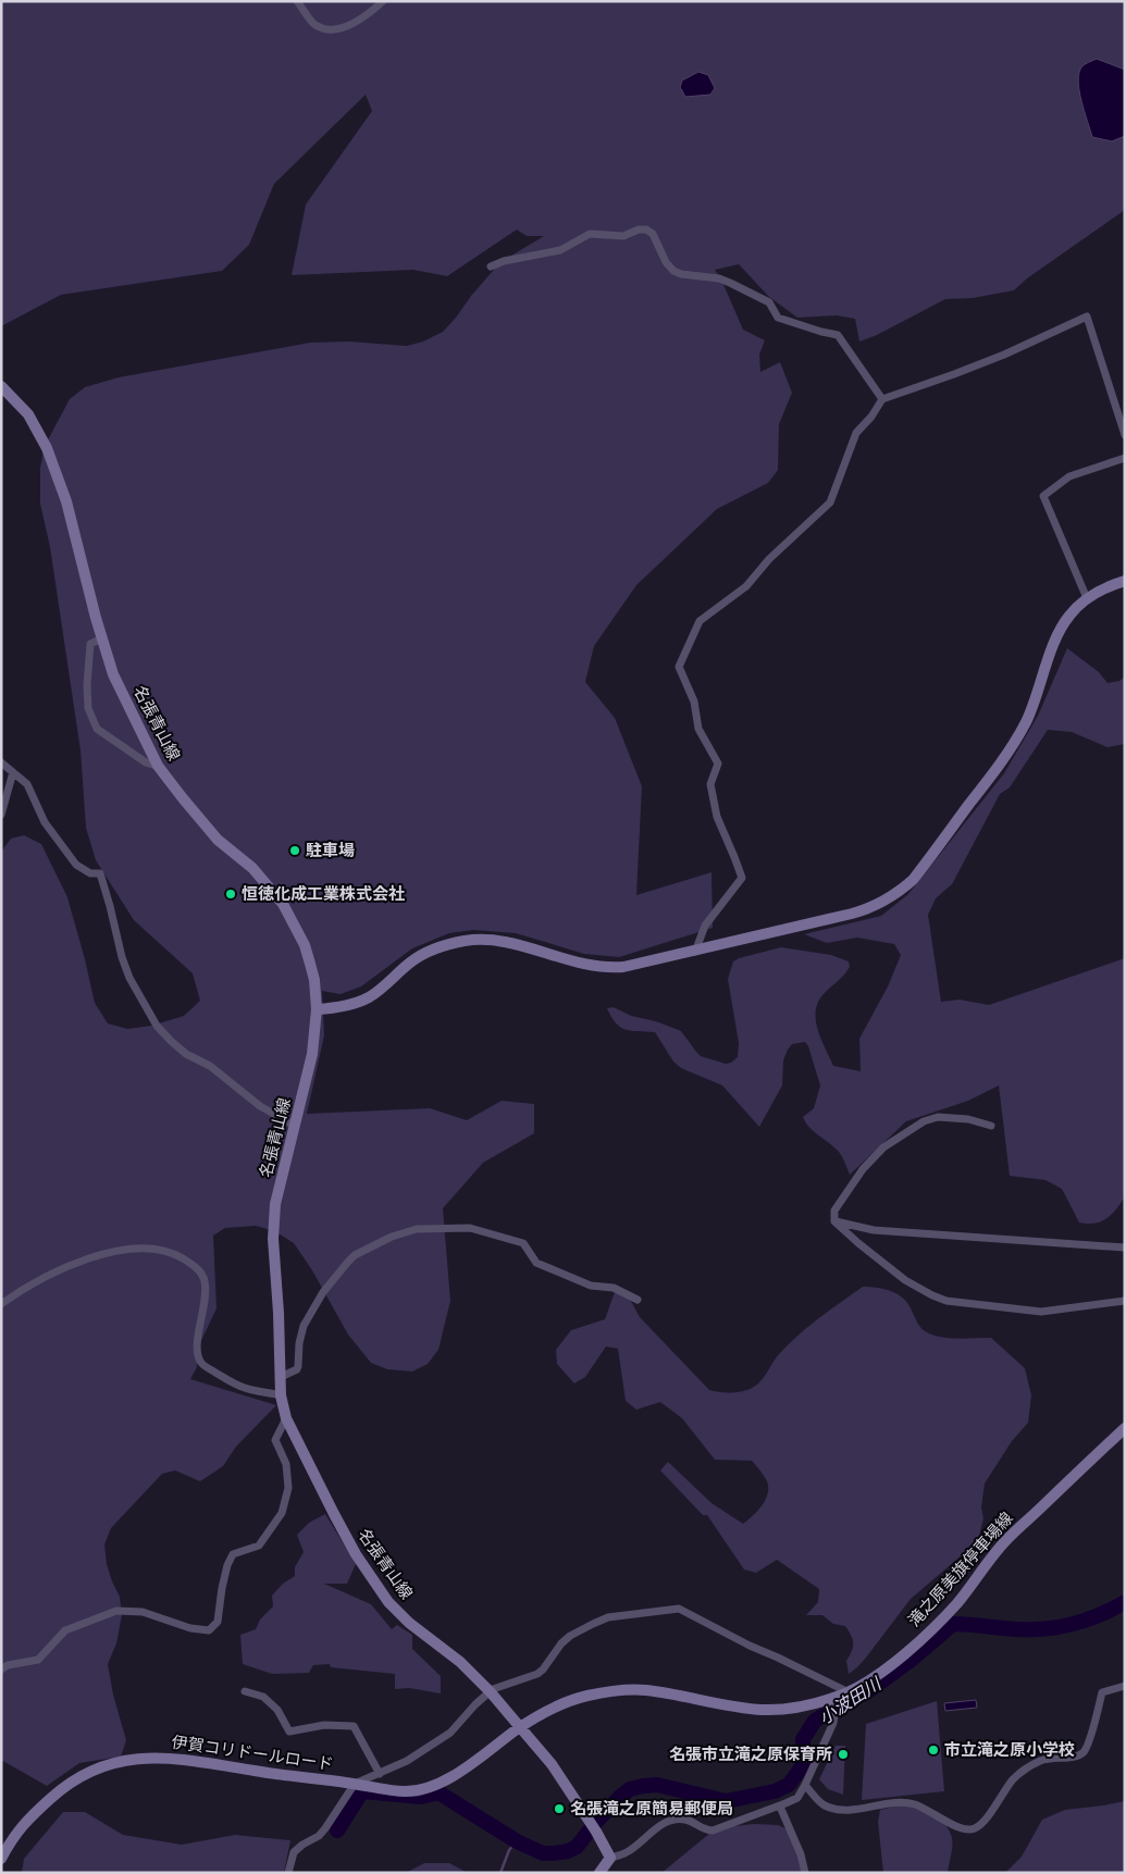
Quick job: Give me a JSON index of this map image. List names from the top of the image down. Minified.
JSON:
{"streets":{"main road":["名張青山線","滝之原美旗停車場線","伊賀コリドールロード"]},"crossings":[["名張青山線","滝之原美旗停車場線"],["名張青山線","伊賀コリドールロード"],["滝之原美旗停車場線","伊賀コリドールロード"]],"water":["小波田川"],"places":["駐車場","恒徳化成工業株式会社","市立滝之原小学校","名張市立滝之原保育所","名張滝之原簡易郵便局"]}
